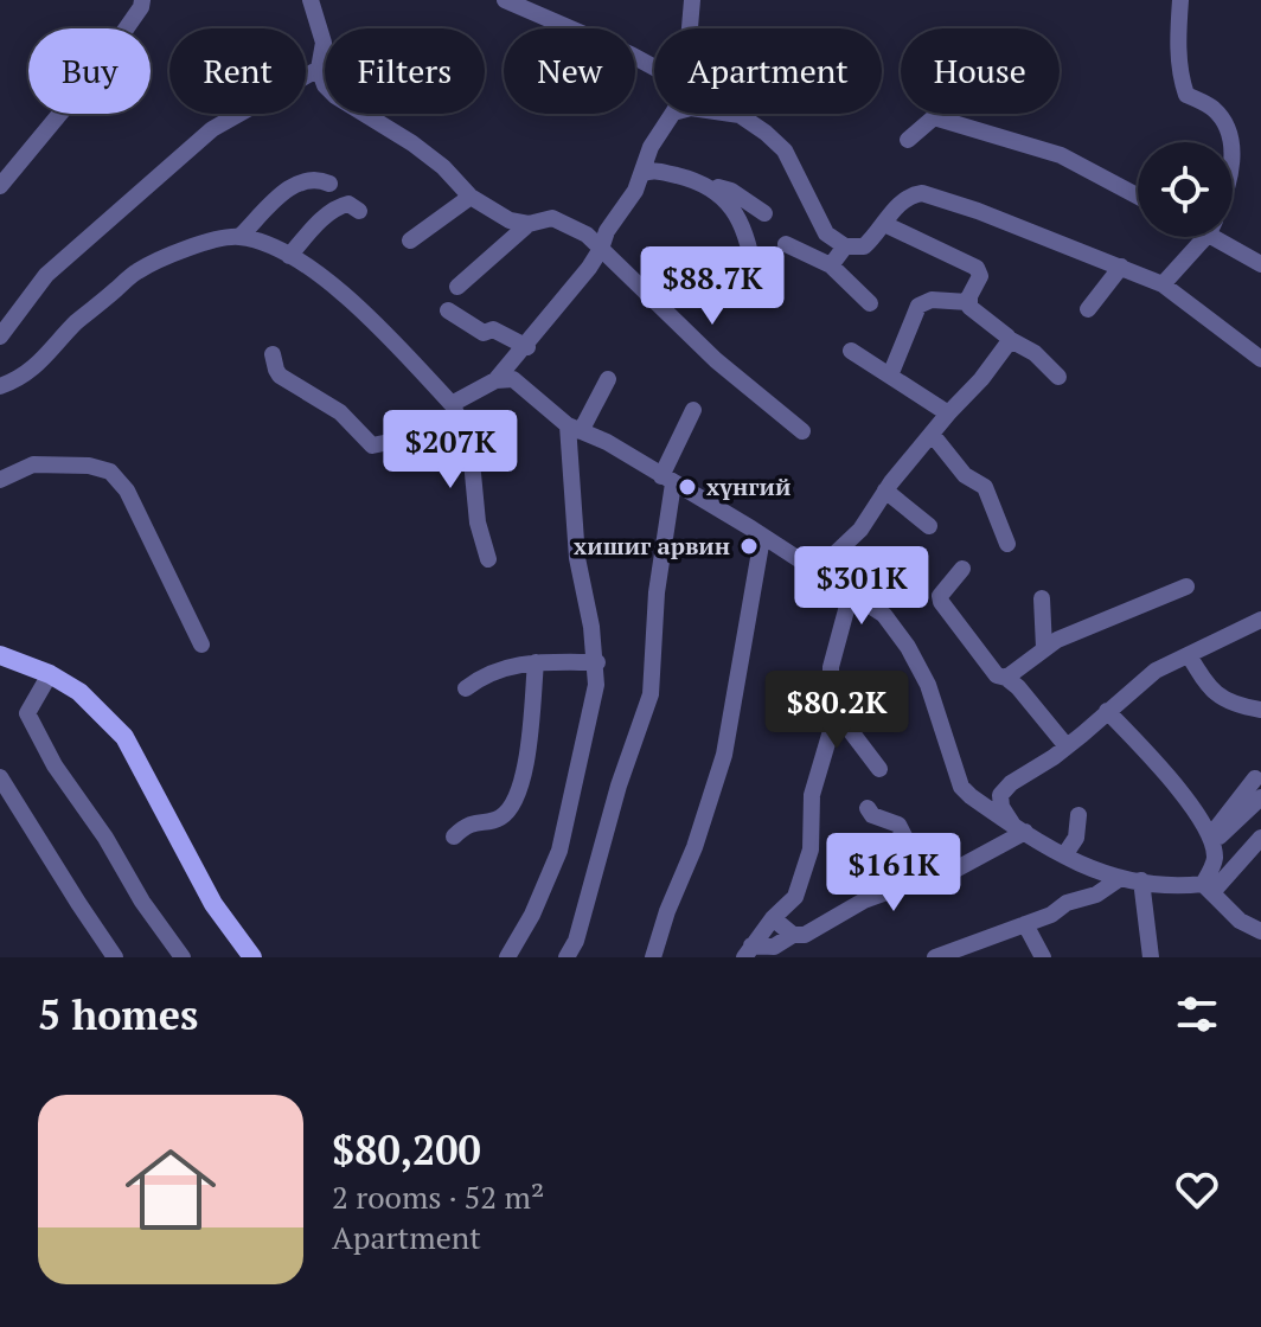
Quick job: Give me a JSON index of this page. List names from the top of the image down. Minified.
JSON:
{"places":["хүнгий","хишиг арвин"],"page":{"chip":["Buy","Rent","Filters","New","Apartment","House"],"price":["$88.7K","$207K","$301K","$80.2K","$161K"],"heading":"5 homes","list":[{"name":"$80,200","note":"2 rooms · 52 m² · Apartment"}]}}
